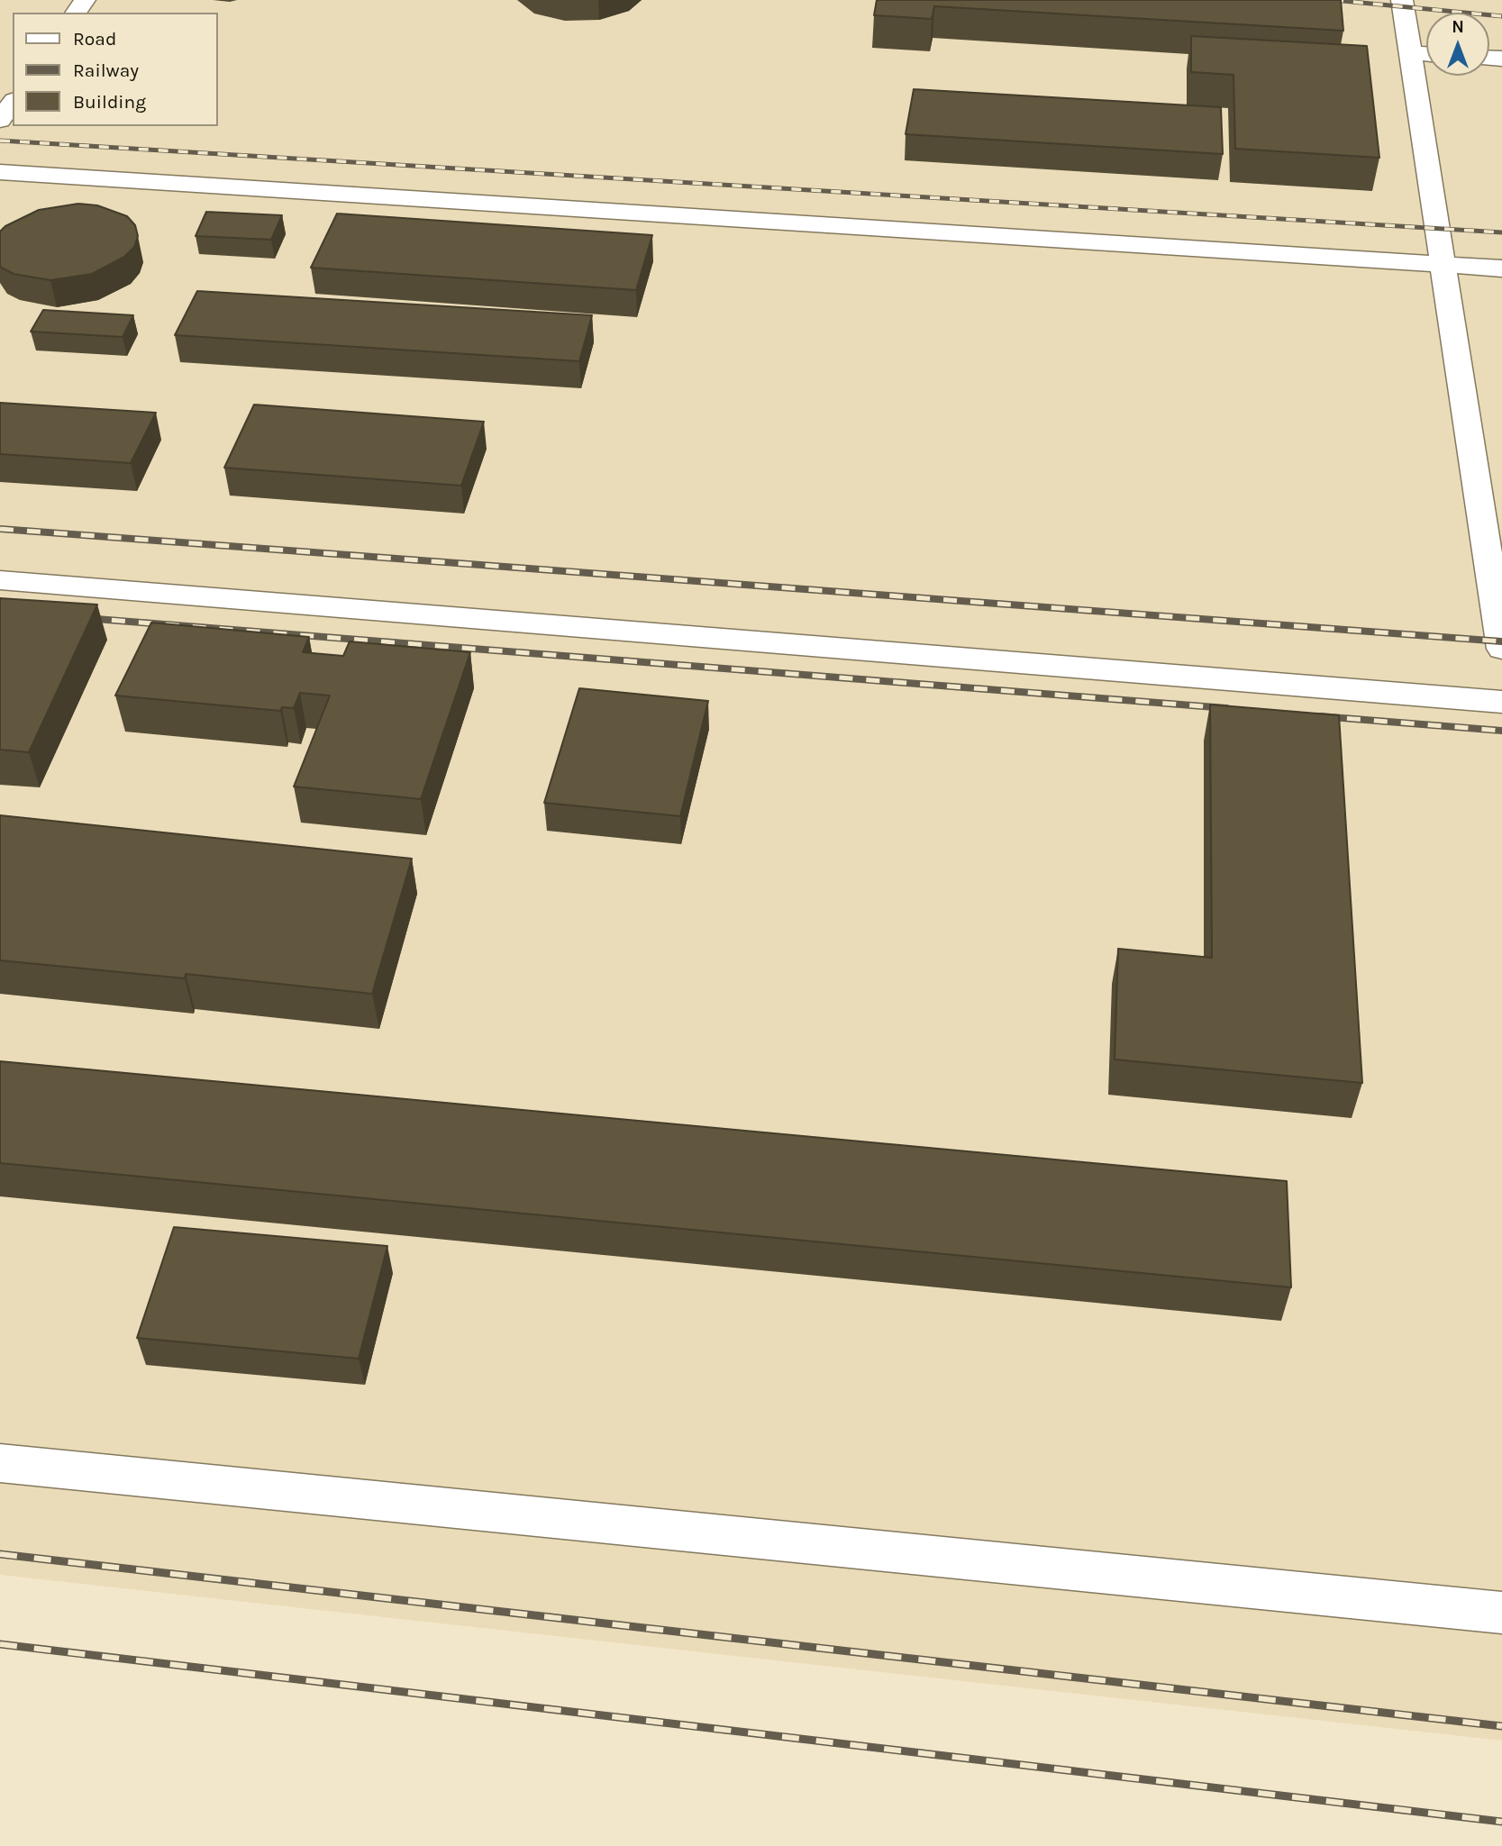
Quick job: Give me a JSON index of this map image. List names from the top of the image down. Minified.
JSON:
{"legend":["Road","Railway","Building"],"north":"top"}
